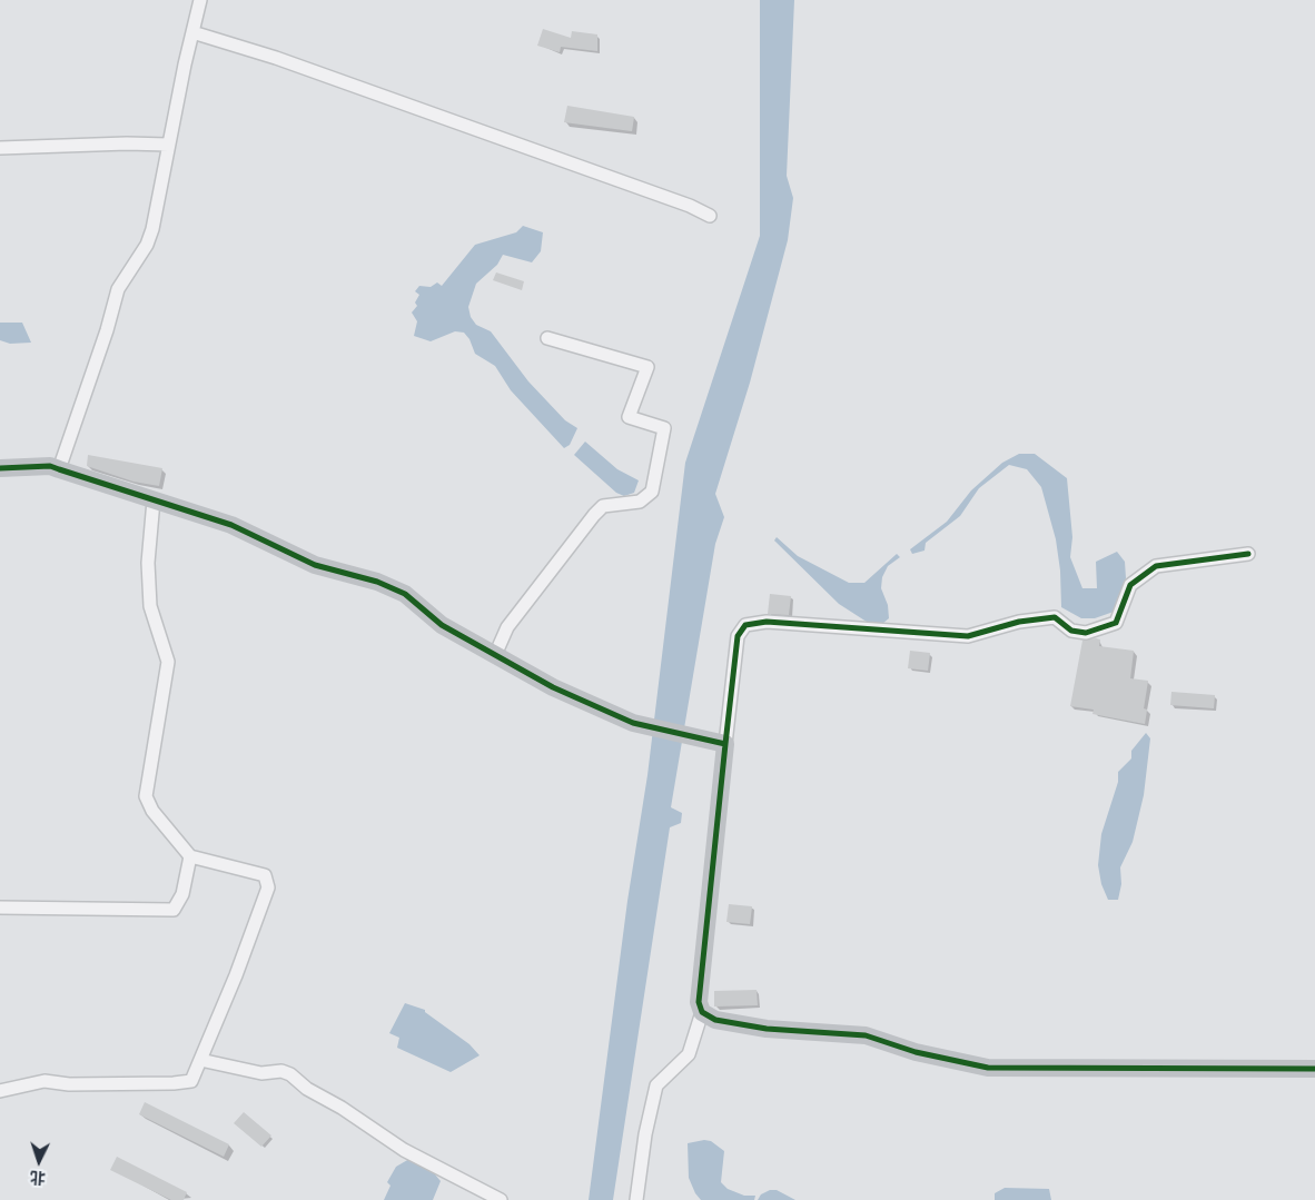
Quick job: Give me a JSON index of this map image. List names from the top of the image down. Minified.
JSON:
{"north":"bottom"}
